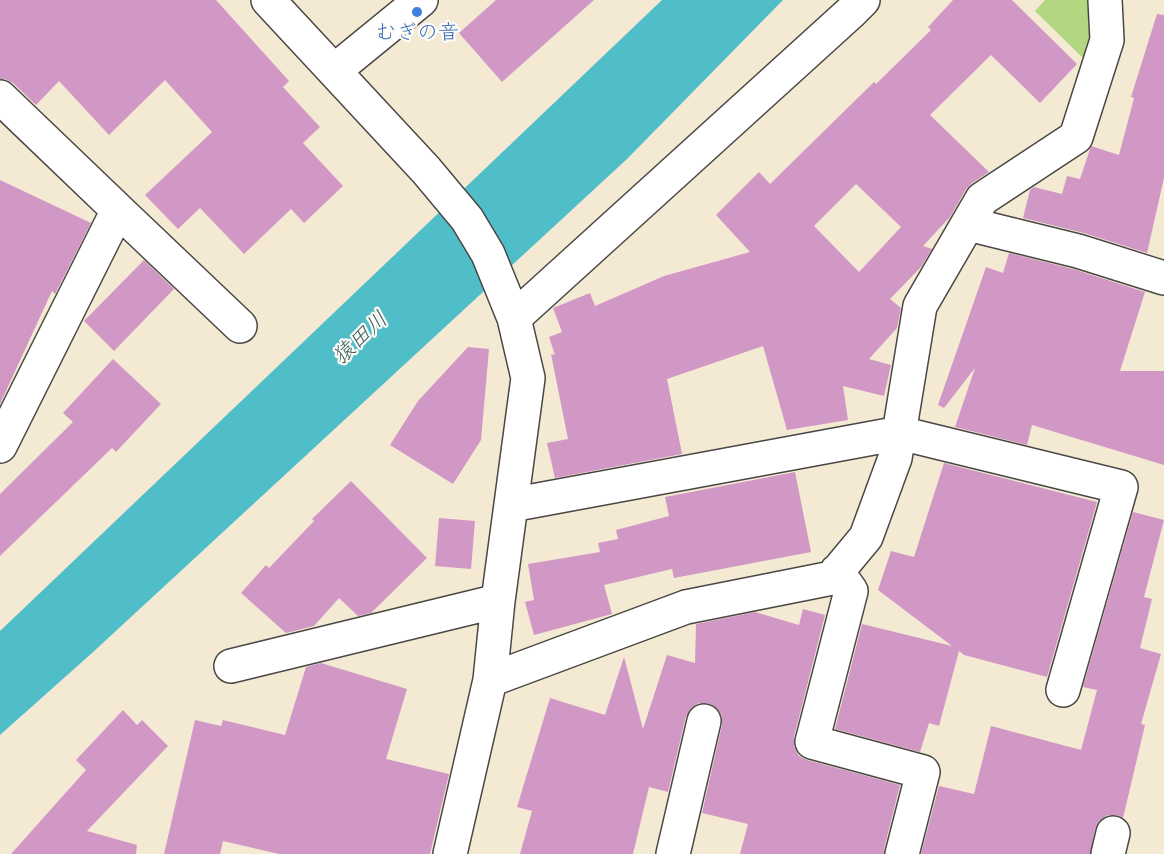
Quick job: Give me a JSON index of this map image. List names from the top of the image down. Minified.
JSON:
{"water":["猿田川"],"places":["むぎの音"]}
